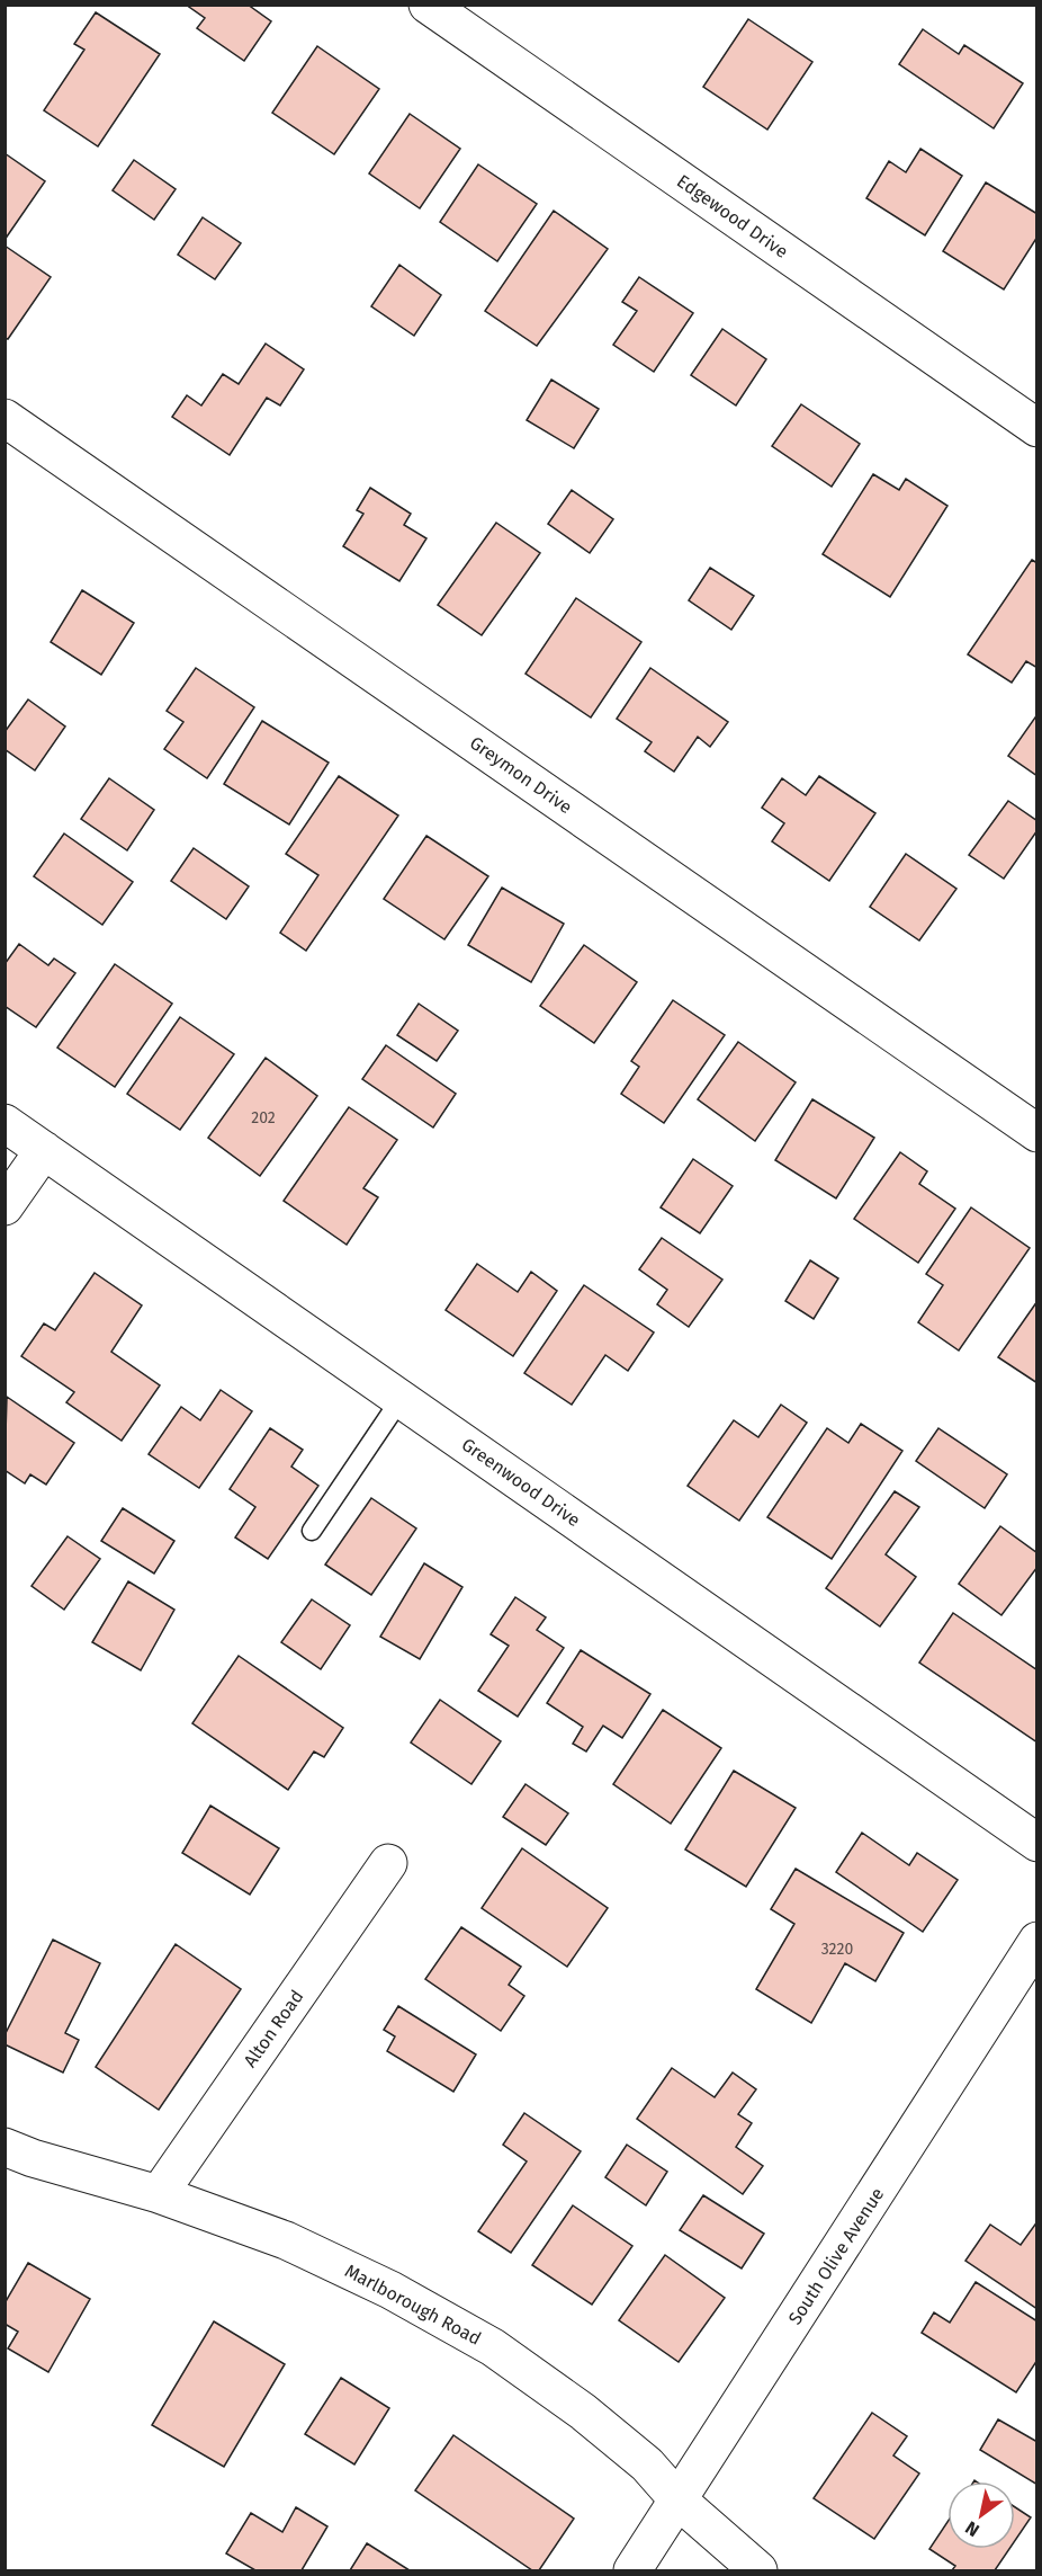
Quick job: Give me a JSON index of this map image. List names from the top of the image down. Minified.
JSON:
{"streets":{"street":["Edgewood Drive","Greymon Drive","Greenwood Drive","Alton Road","South Olive Avenue","Marlborough Road"]},"crossings":[["Alton Road","Marlborough Road"],["South Olive Avenue","Marlborough Road"]],"house_numbers":["202","3220"],"north":"bottom left"}
